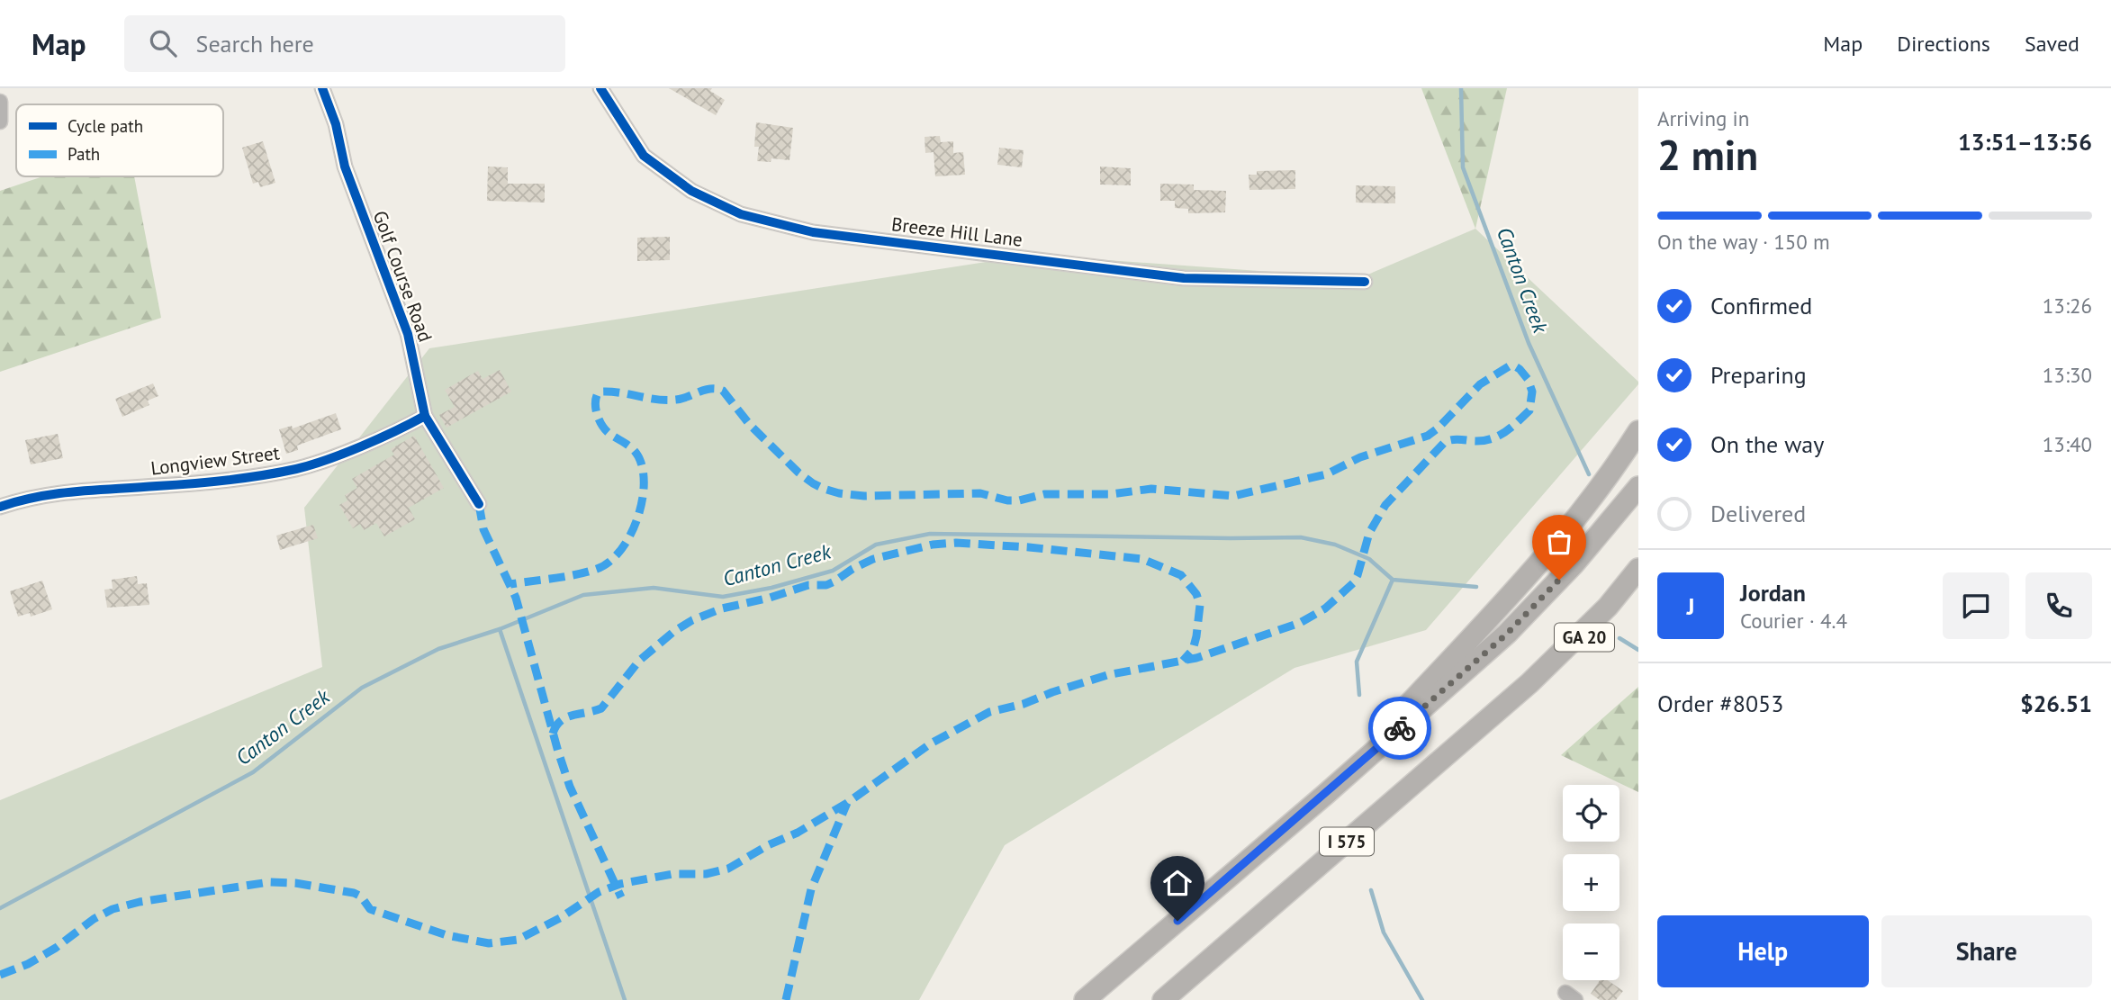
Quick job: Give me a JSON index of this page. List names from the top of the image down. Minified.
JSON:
{"streets":{"highway":["GA 20","I 575"],"street":["Breeze Hill Lane","Golf Course Road","Longview Street"]},"crossings":[["Golf Course Road","Longview Street"],["GA 20","I 575"]],"water":["Canton Creek"],"legend":["Cycle path","Path"],"page":{"header":"Map","search":"Search here","nav":["Map","Directions","Saved"],"heading":["2 min","Arriving in","13:51–13:56"],"panel":["Jordan","Courier · 4.4","Order #8053","$26.51"],"bar":"On the way · 150 m","list":[["Confirmed","13:26"],["Preparing","13:30"],["On the way","13:40"],"Delivered"],"round":"J","map_buttons":["+","−"],"buttons":["Help","Share"]}}
